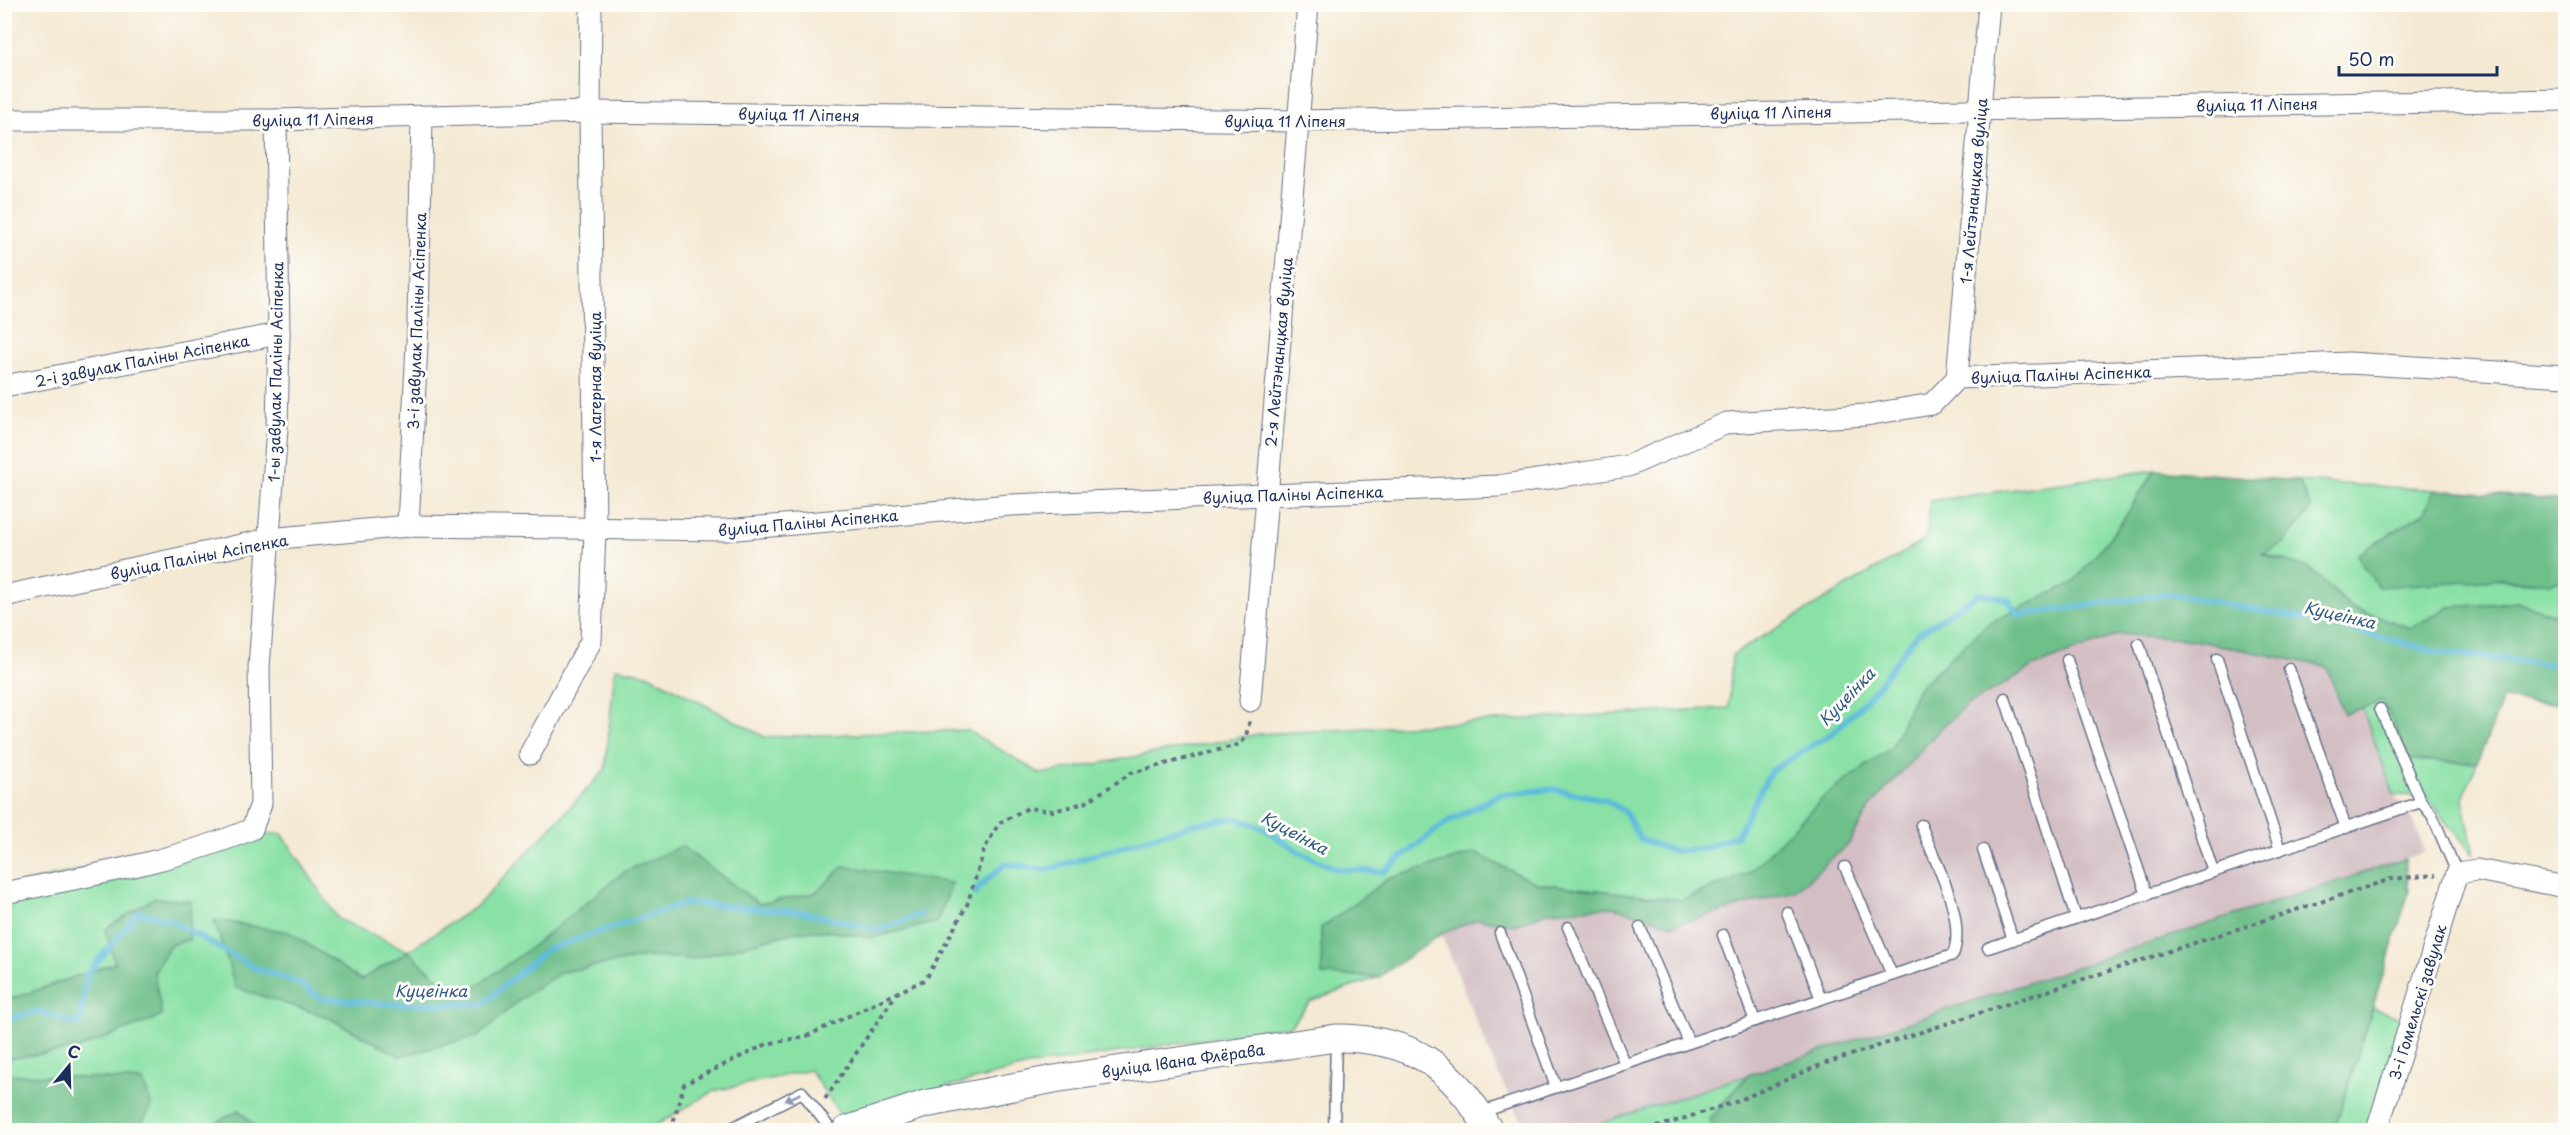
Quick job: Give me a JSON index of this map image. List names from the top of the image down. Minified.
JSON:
{"streets":{"street":["вуліца 11 Ліпеня","1-я Лейтэнанцкая вуліца","3-і завулак Паліны Асіпенка","2-я Лейтэнанцкая вуліца","2-і завулак Паліны Асіпенка","1-ы завулак Паліны Асіпенка","вуліца Паліны Асіпенка","1-я Лагерная вуліца","3-і Гомельскі завулак","вуліца Івана Флёрава"]},"crossings":[["вуліца 11 Ліпеня","1-я Лейтэнанцкая вуліца"],["вуліца 11 Ліпеня","3-і завулак Паліны Асіпенка"],["вуліца 11 Ліпеня","2-я Лейтэнанцкая вуліца"],["вуліца 11 Ліпеня","1-ы завулак Паліны Асіпенка"],["вуліца 11 Ліпеня","1-я Лагерная вуліца"],["1-я Лейтэнанцкая вуліца","вуліца Паліны Асіпенка"],["3-і завулак Паліны Асіпенка","вуліца Паліны Асіпенка"],["2-я Лейтэнанцкая вуліца","вуліца Паліны Асіпенка"],["2-і завулак Паліны Асіпенка","1-ы завулак Паліны Асіпенка"],["1-ы завулак Паліны Асіпенка","вуліца Паліны Асіпенка"],["вуліца Паліны Асіпенка","1-я Лагерная вуліца"]],"water":["Куцеінка"],"scale_bar":"50 m","north":"top"}
